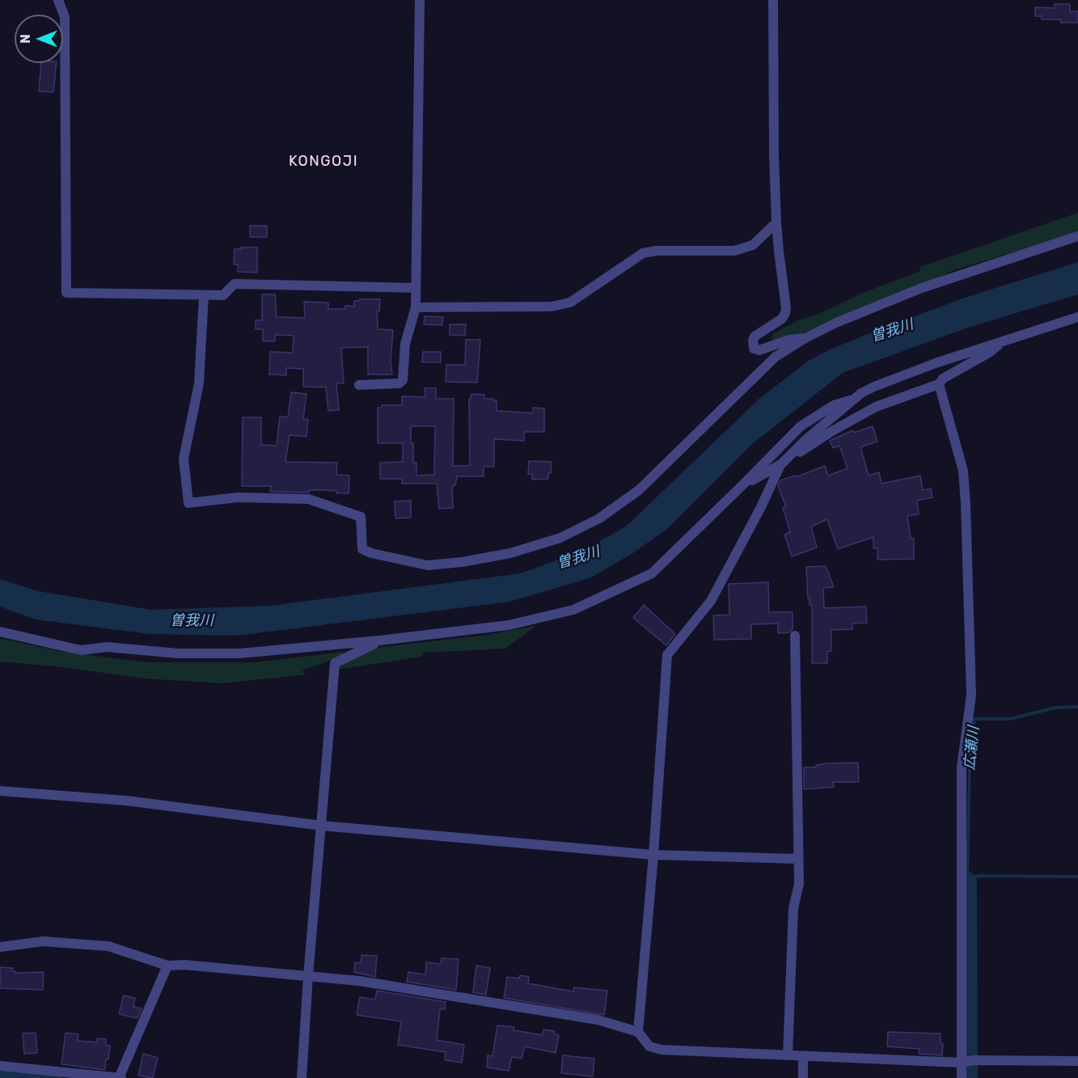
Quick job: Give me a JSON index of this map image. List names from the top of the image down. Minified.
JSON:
{"districts":["KONGOJI"],"water":["曽我川","広瀬川"],"north":"left"}
